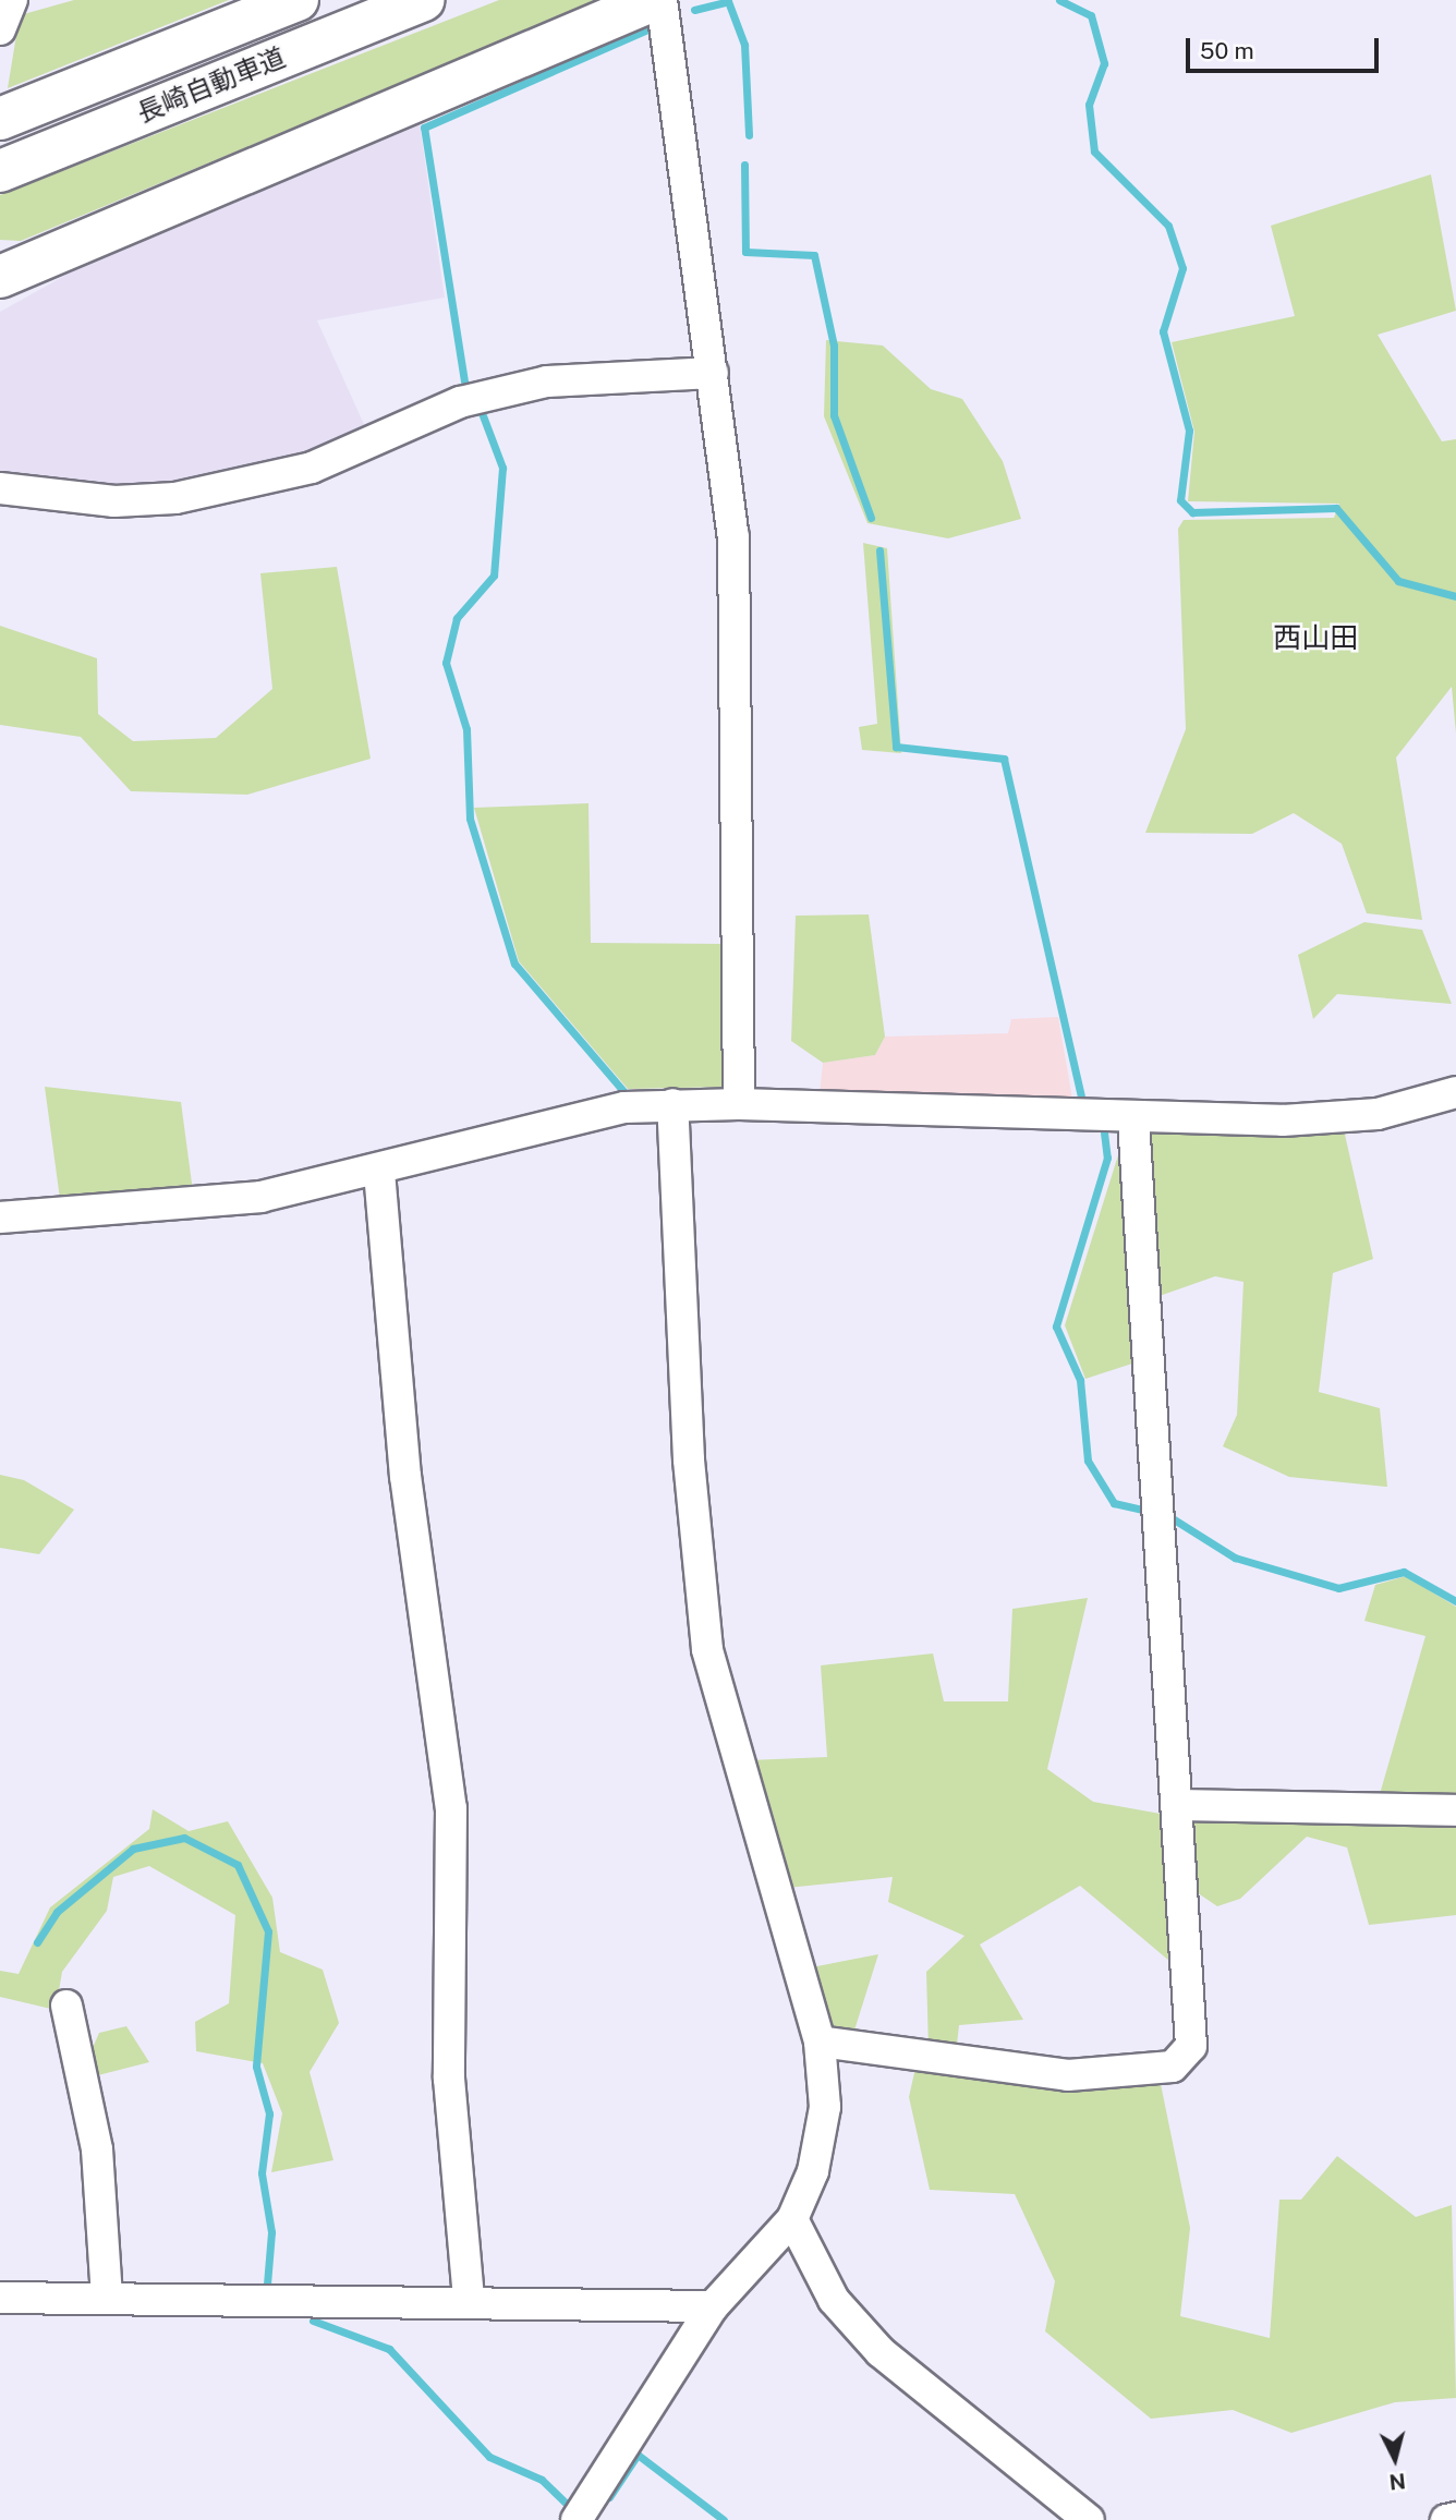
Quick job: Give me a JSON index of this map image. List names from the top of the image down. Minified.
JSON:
{"streets":{"main road":["長崎自動車道"]},"districts":["西山田"],"scale_bar":"50 m","north":"bottom"}
